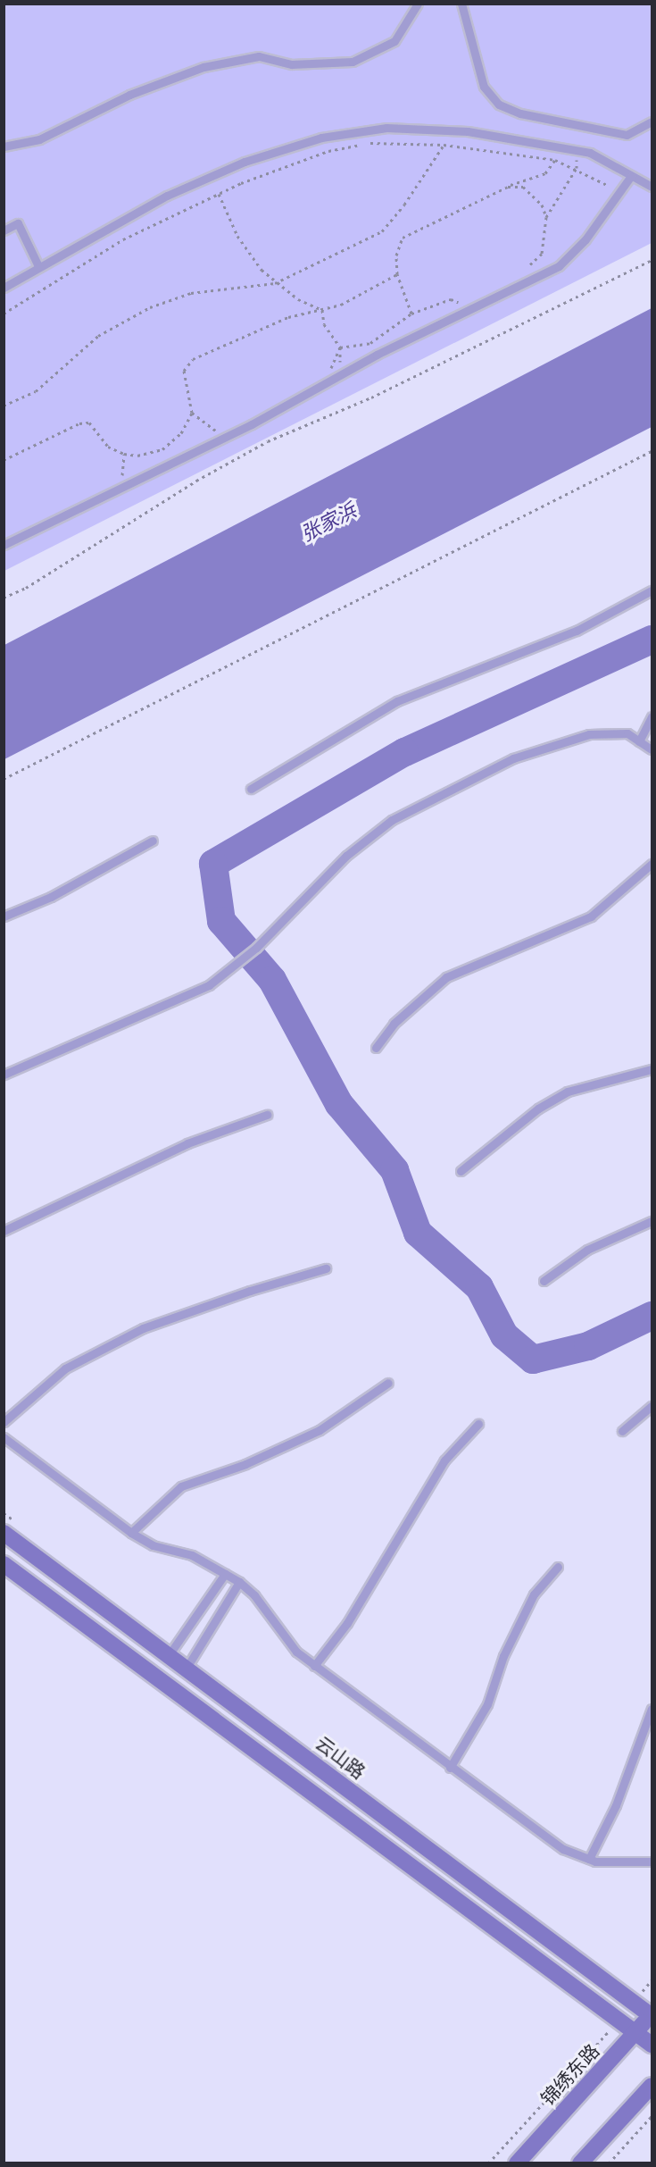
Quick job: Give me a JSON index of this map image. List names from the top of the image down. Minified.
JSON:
{"streets":{"main road":["云山路","锦绣东路"]},"crossings":[["云山路","锦绣东路"]],"water":["张家浜"]}
